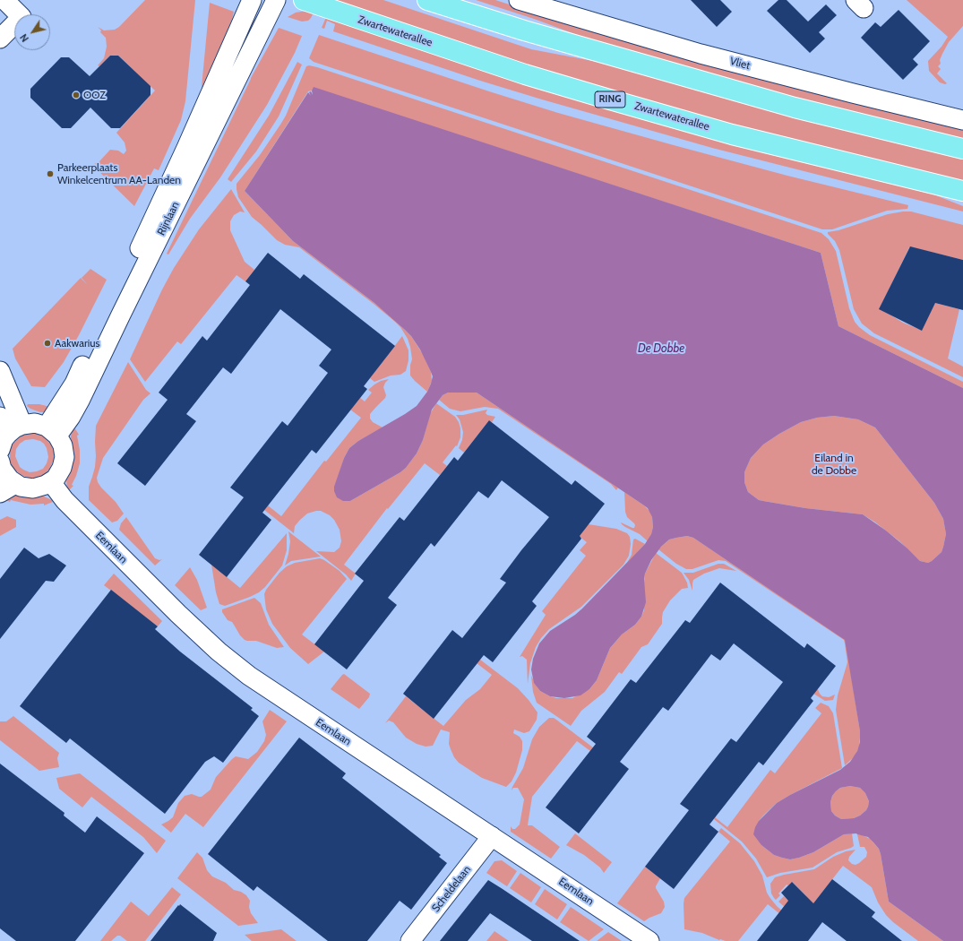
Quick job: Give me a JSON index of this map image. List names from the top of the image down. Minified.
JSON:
{"streets":{"main road":["Zwartewaterallee","RING"],"street":["Vliet","Rijnlaan","Eemlaan","Scheldelaan"]},"crossings":[["Eemlaan","Scheldelaan"]],"water":["De Dobbe"],"parks":["Eiland in de Dobbe"],"places":["OOZ","Parkeerplaats Winkelcentrum AA-Landen","Aakwarius"],"north":"bottom left"}
